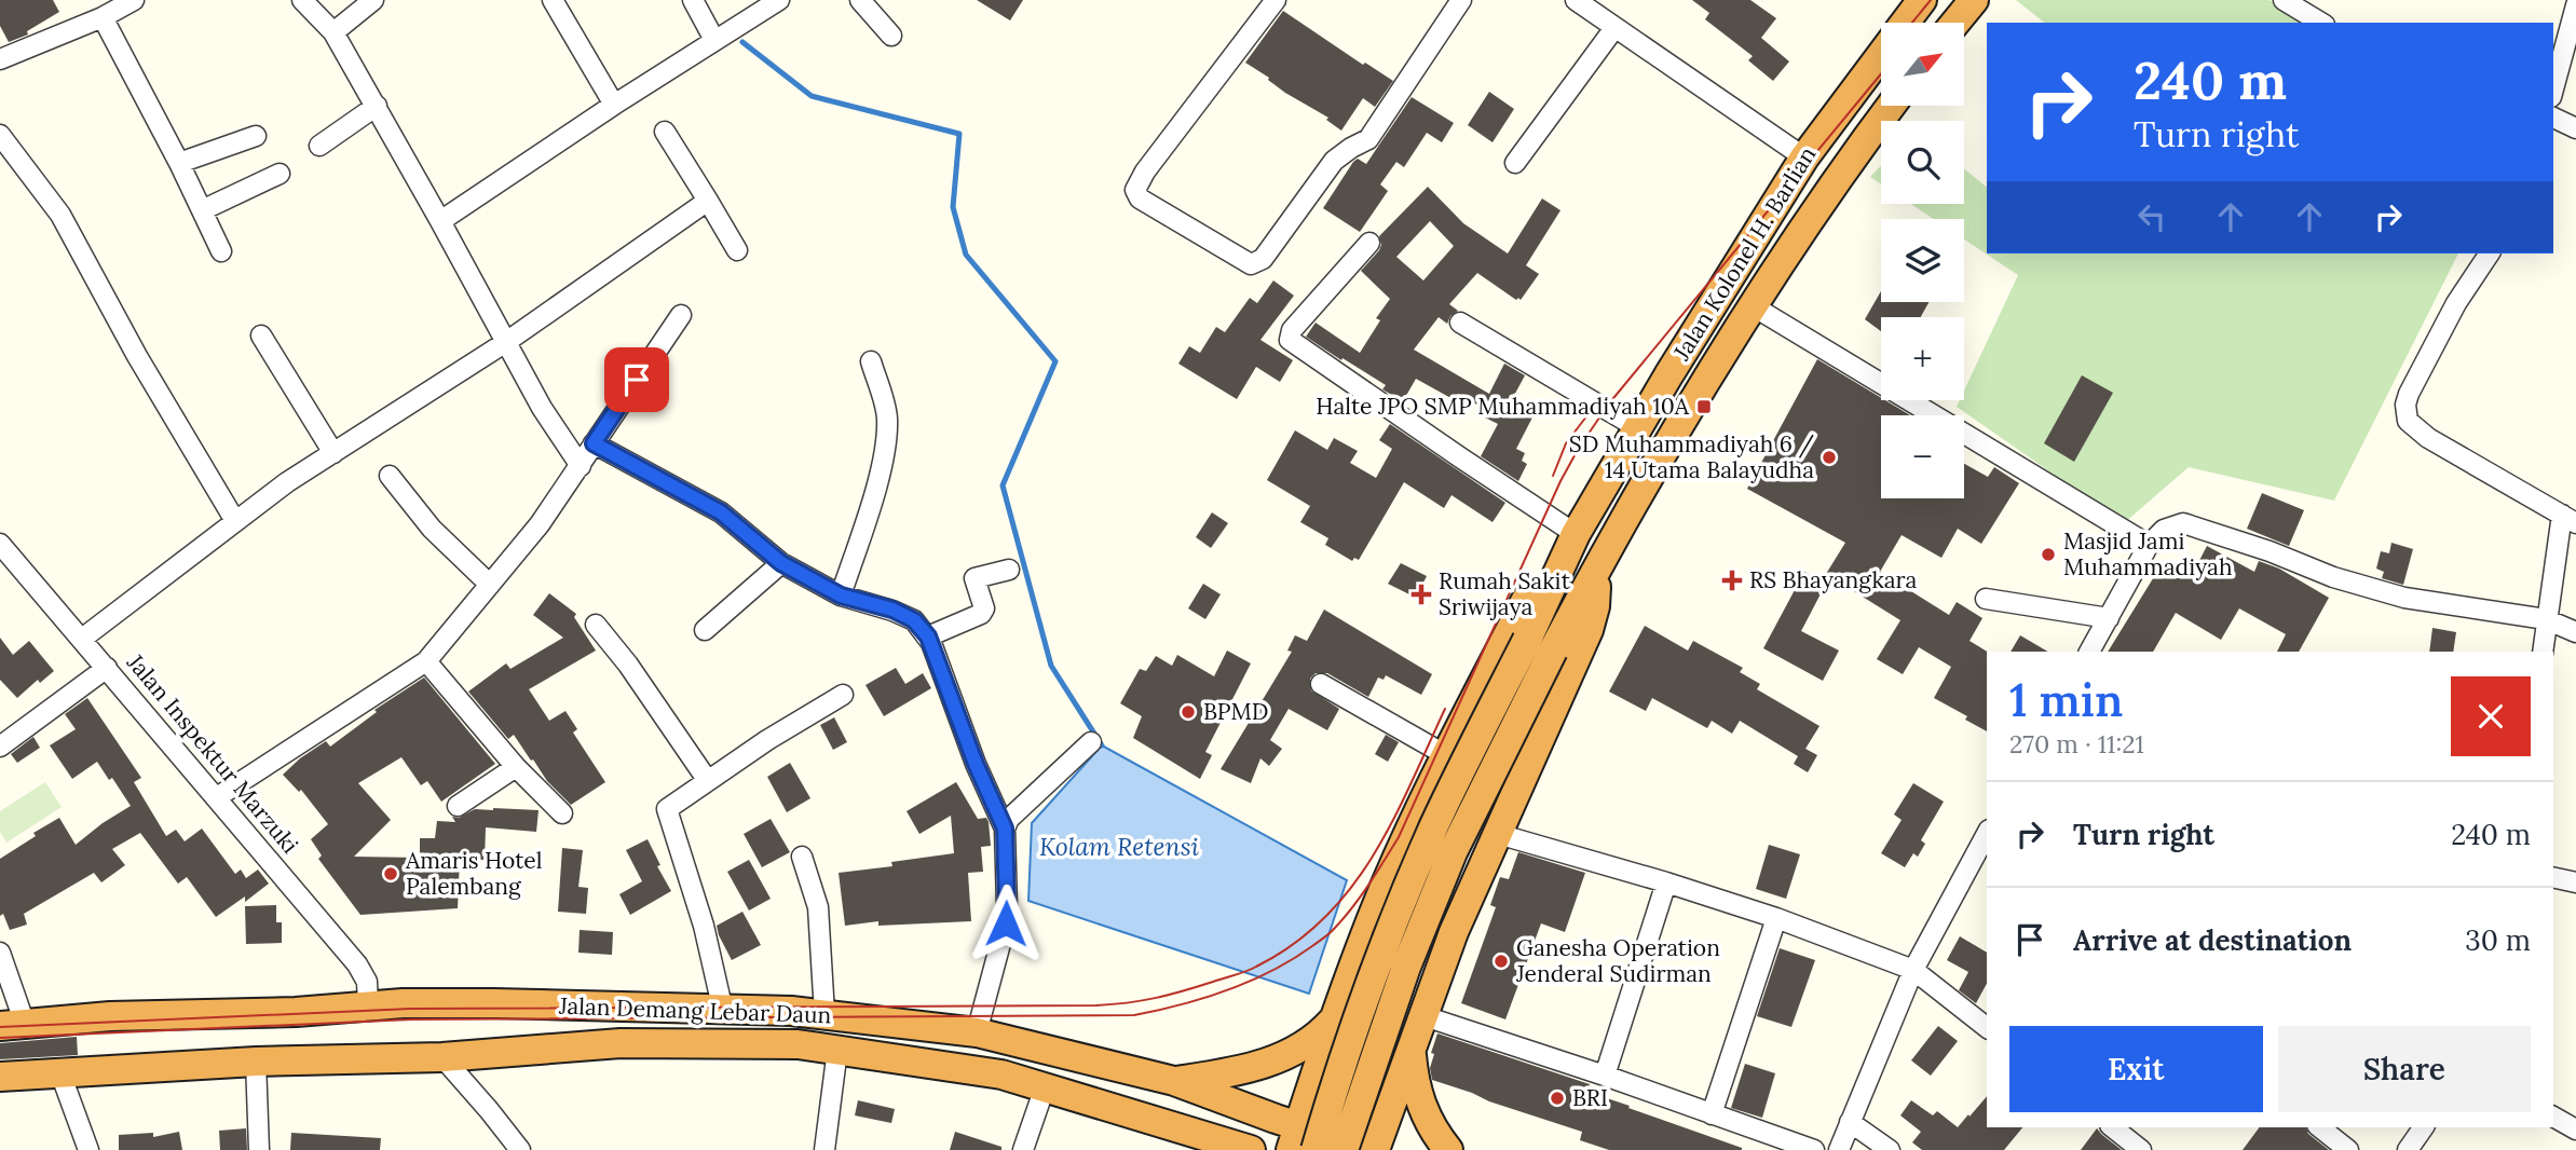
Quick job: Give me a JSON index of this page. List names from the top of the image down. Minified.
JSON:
{"streets":{"highway":["Jalan Kolonel H. Barlian","Jalan Demang Lebar Daun"],"street":["Jalan Inspektur Marzuki"]},"crossings":[["Jalan Inspektur Marzuki","Jalan Demang Lebar Daun"]],"water":["Kolam Retensi"],"places":{"transit":["Halte JPO SMP Muhammadiyah 10A"],"other":["SD Muhammadiyah 6 / 14 Utama Balayudha","Masjid Jami Muhammadiyah","BPMD","Amaris Hotel Palembang","Ganesha Operation Jenderal Sudirman","BRI"],"health":["RS Bhayangkara","Rumah Sakit Sriwijaya"]},"north":"top right","page":{"map_buttons":["+","−"],"turn":["240 m","Turn right"],"heading":["1 min","270 m · 11:21"],"list":[{"name":"Turn right","value":"240 m"},{"name":"Arrive at destination","value":"30 m"}],"buttons":["Exit","Share"]}}
